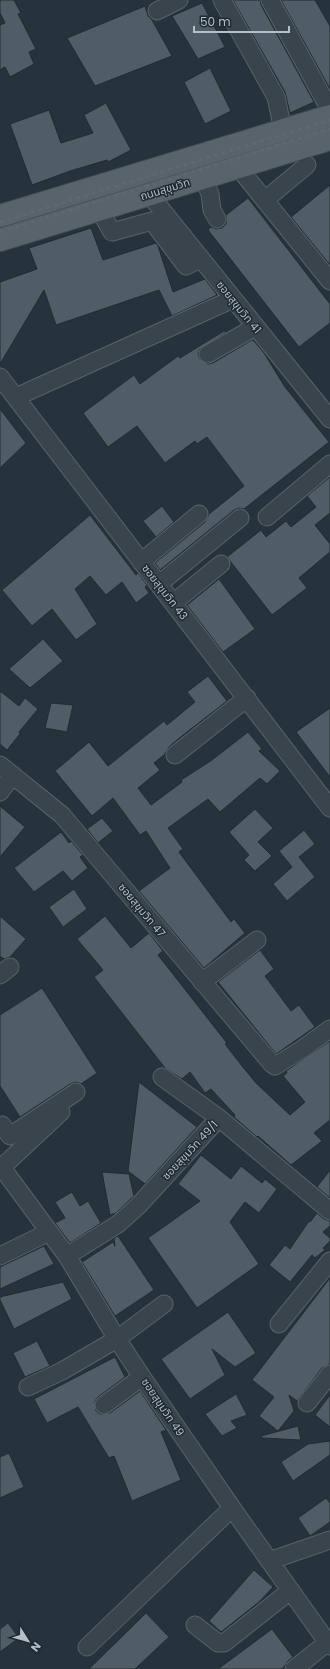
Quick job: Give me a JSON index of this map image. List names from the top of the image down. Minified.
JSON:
{"streets":{"main road":["ถนนสุขุมวิท"],"street":["ซอยสุขุมวิท 41","ซอยสุขุมวิท 43","ซอยสุขุมวิท 47","ซอยสุขุมวิท 49/1","ซอยสุขุมวิท 49"]},"crossings":[["ถนนสุขุมวิท","ซอยสุขุมวิท 41"],["ซอยสุขุมวิท 49/1","ซอยสุขุมวิท 49"]],"scale_bar":"50 m","north":"bottom right"}
